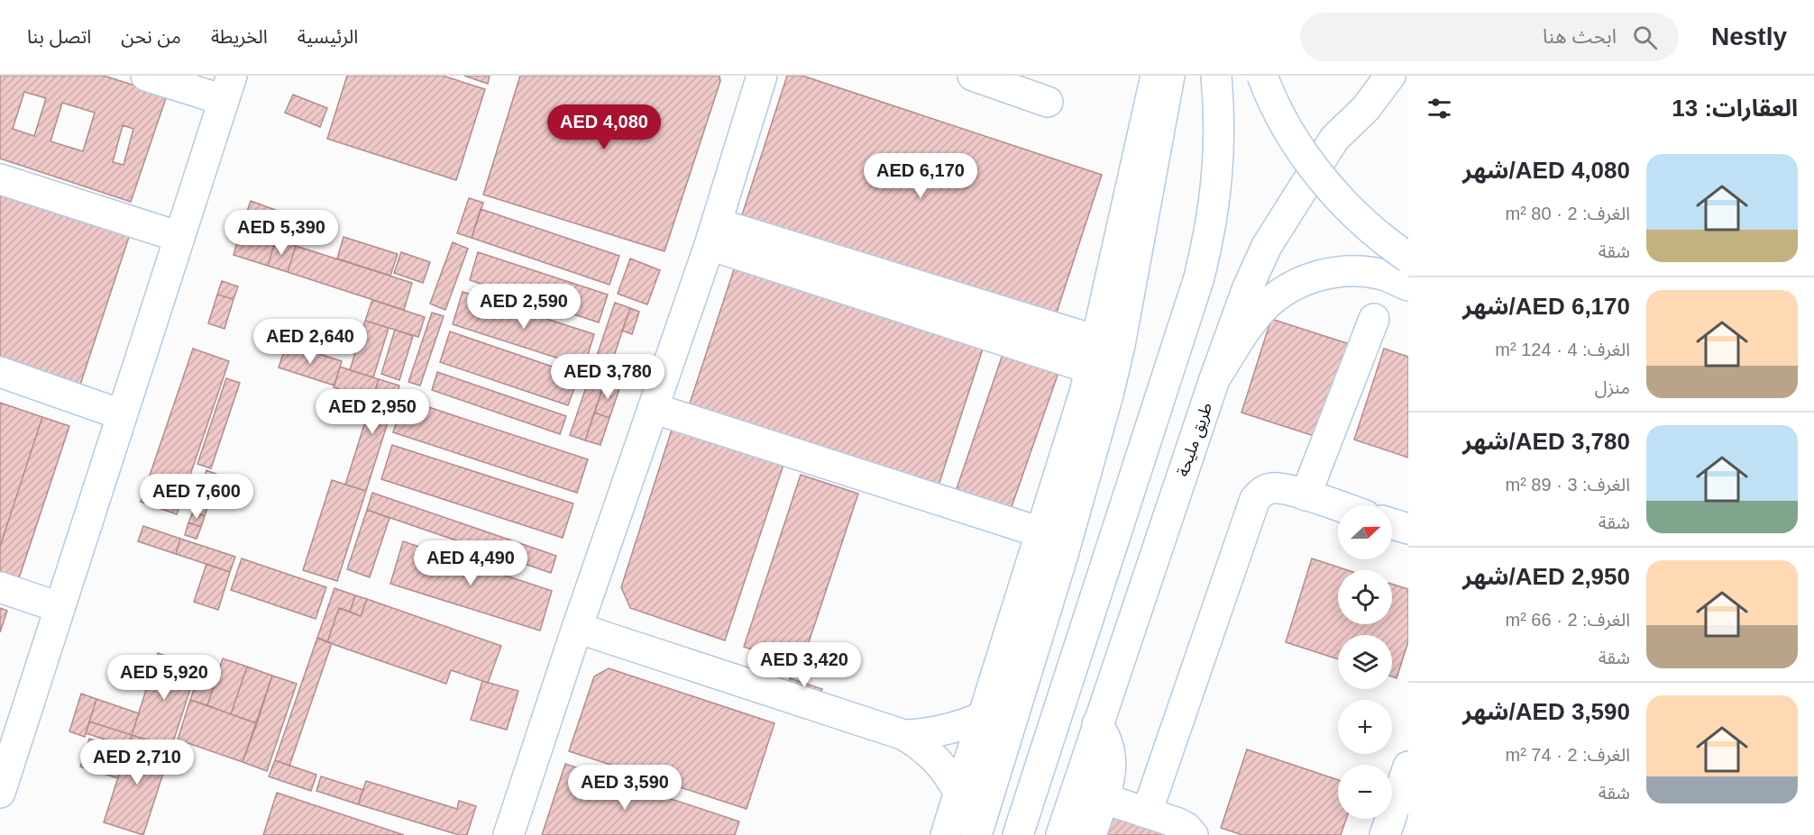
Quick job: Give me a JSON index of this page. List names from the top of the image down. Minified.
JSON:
{"streets":{"main road":["طريق مليحة"]},"north":"right","page":{"header":"Nestly","search":"ابحث هنا","nav":["الرئيسية","الخريطة","من نحن","اتصل بنا"],"heading":"العقارات: 13","price":["AED 4,080","AED 6,170","AED 5,390","AED 2,590","AED 2,640","AED 3,780","AED 2,950","AED 7,600","AED 4,490","AED 3,420","AED 5,920","AED 2,710","AED 3,590"],"list":[{"name":"AED 4,080/شهر","note":"الغرف: 2 · 80 m² · شقة"},{"name":"AED 6,170/شهر","note":"الغرف: 4 · 124 m² · منزل"},{"name":"AED 3,780/شهر","note":"الغرف: 3 · 89 m² · شقة"},{"name":"AED 2,950/شهر","note":"الغرف: 2 · 66 m² · شقة"},{"name":"AED 3,590/شهر","note":"الغرف: 2 · 74 m² · شقة"}],"map_buttons":["+","−"]}}
